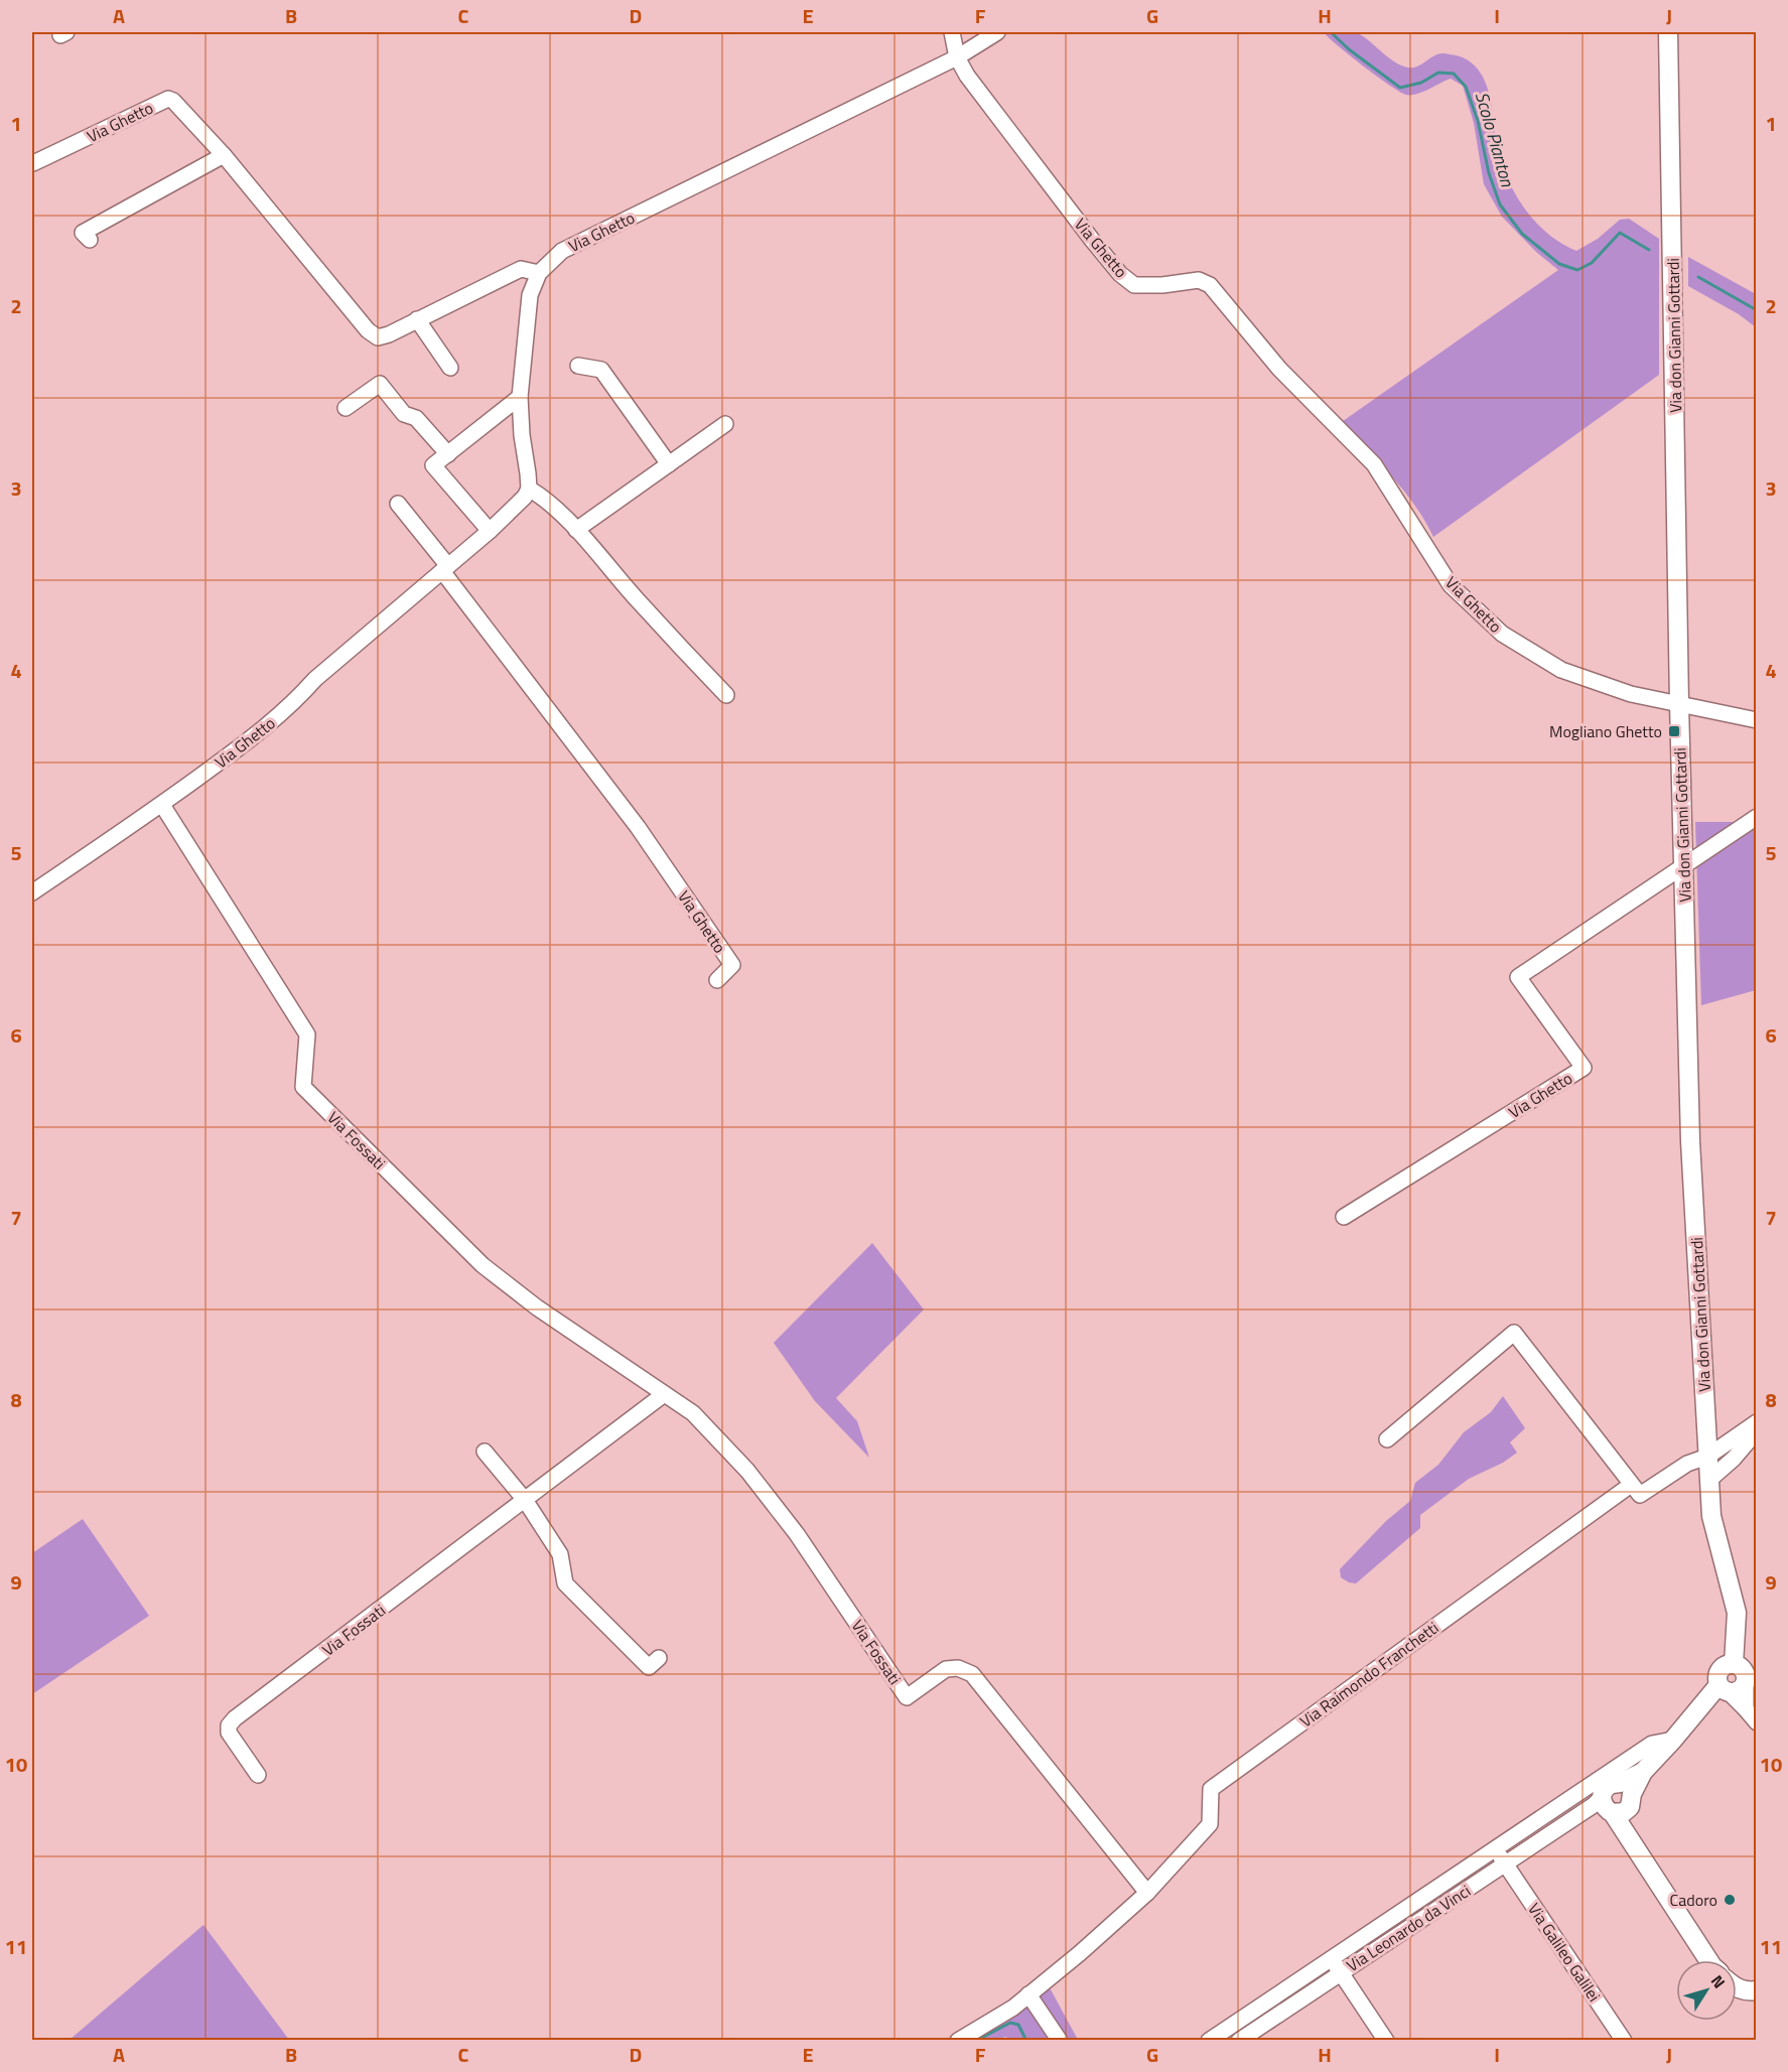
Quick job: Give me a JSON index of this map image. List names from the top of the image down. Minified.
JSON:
{"streets":{"main road":["Via don Gianni Gottardi"],"street":["Via Ghetto","Via Fossati","Via Raimondo Franchetti","Via Leonardo da Vinci","Via Galileo Galilei"]},"crossings":[["Via Ghetto","Via don Gianni Gottardi"],["Via Ghetto","Via Fossati"],["Via Fossati","Via Raimondo Franchetti"],["Via Leonardo da Vinci","Via Galileo Galilei"]],"water":["Scolo Pianton"],"places":{"transit":["Mogliano Ghetto"],"other":["Cadoro"]},"north":"top right","grid":{"columns":["A","B","C","D","E","F","G","H","I","J"],"rows":["1","2","3","4","5","6","7","8","9","10","11"]}}
